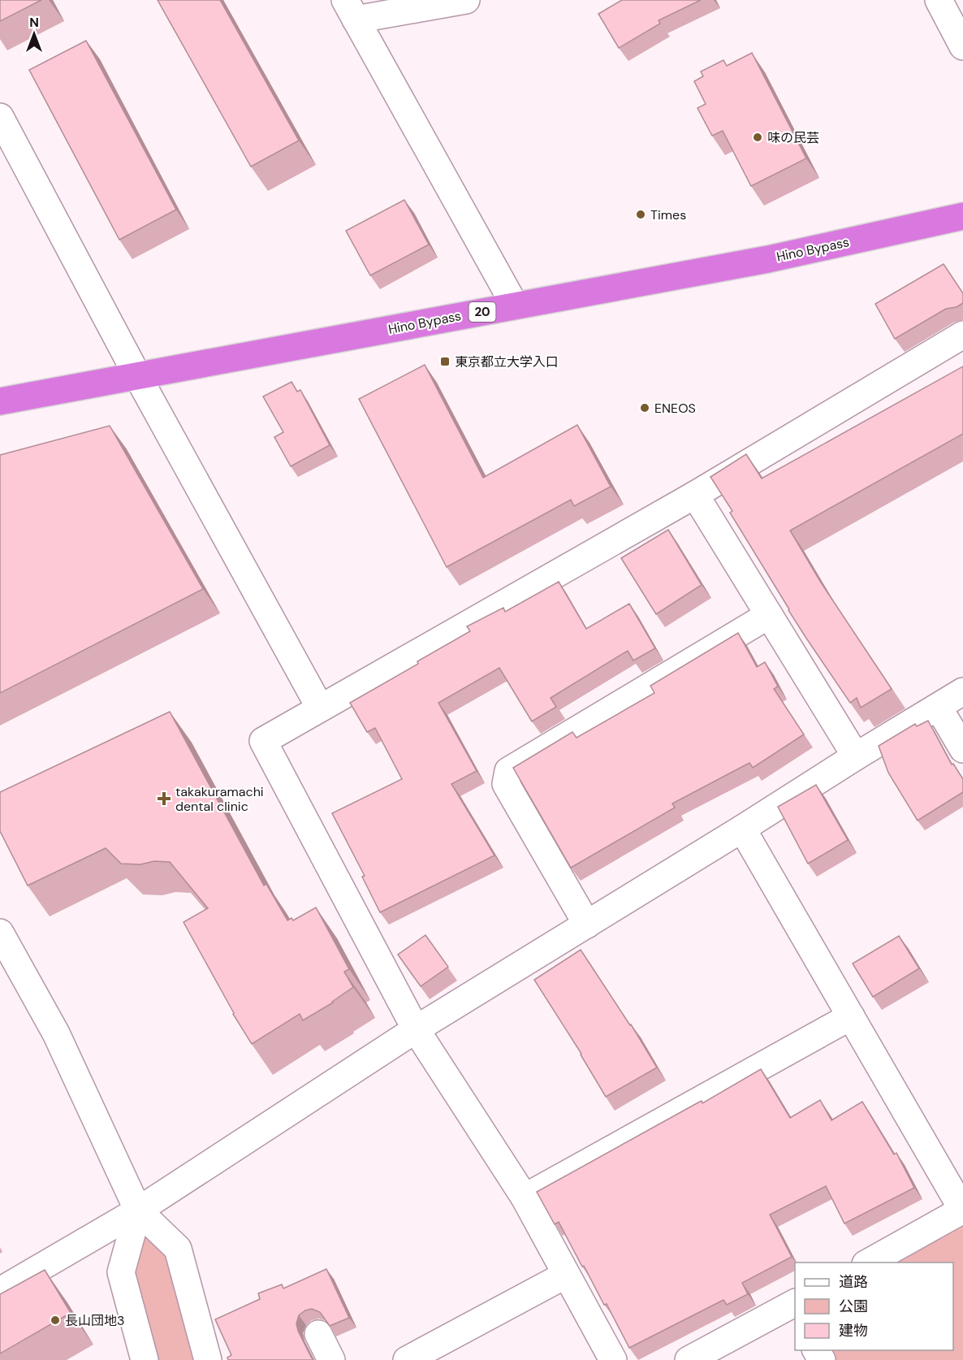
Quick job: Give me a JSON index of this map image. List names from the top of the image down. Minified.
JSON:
{"streets":{"highway":["Hino Bypass","20"]},"places":{"other":["味の民芸","Times","ENEOS","長山団地3"],"transit":["東京都立大学入口"],"health":["takakuramachi dental clinic"]},"legend":["道路","公園","建物"],"north":"top"}
